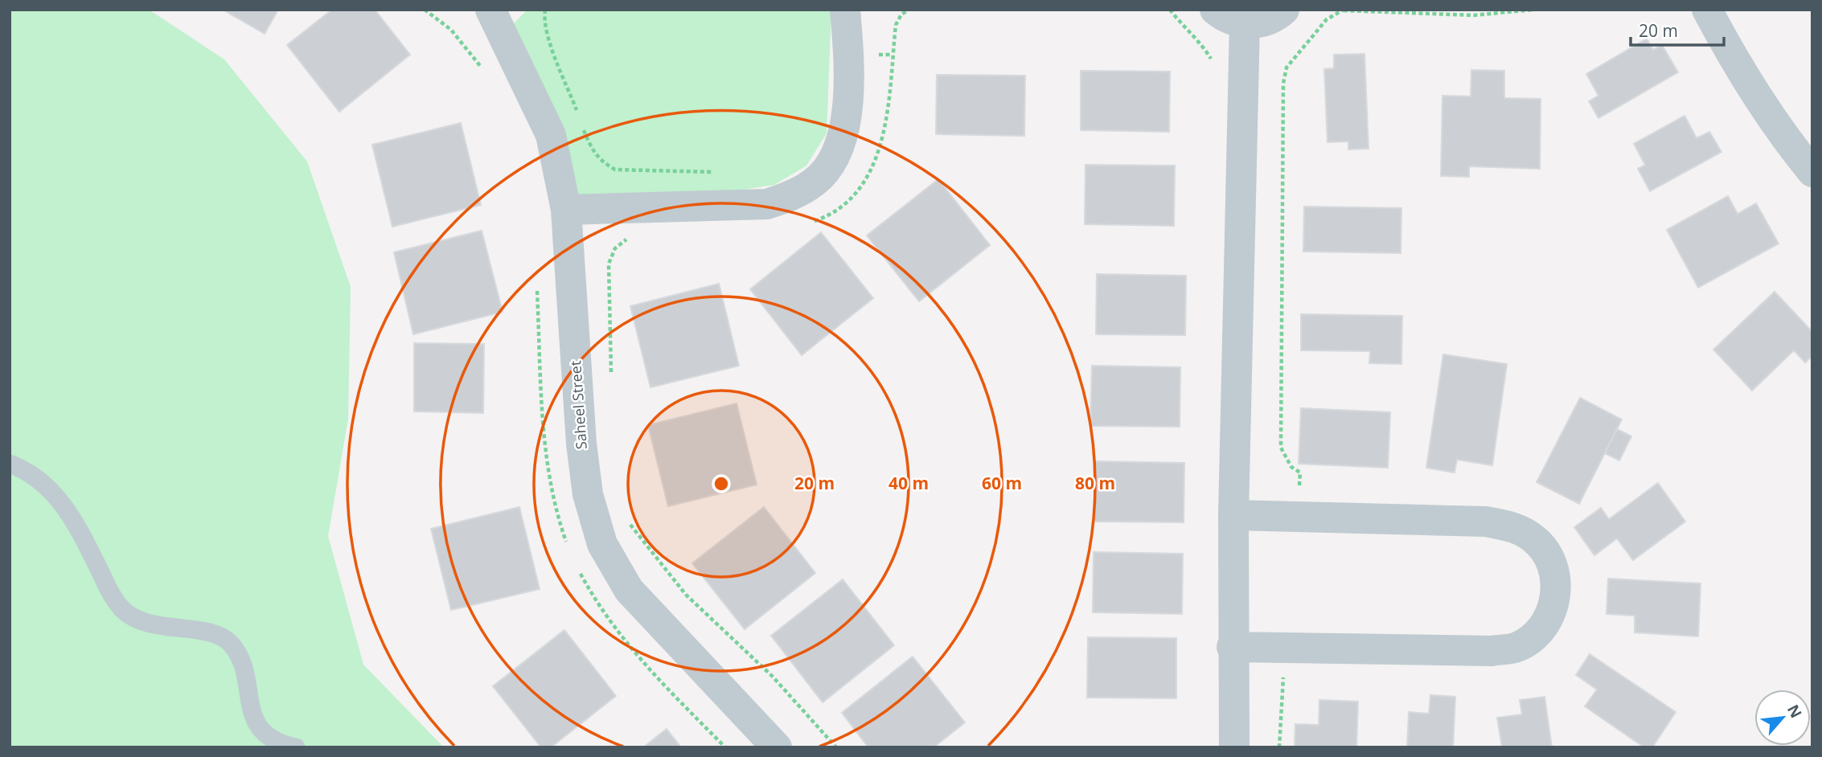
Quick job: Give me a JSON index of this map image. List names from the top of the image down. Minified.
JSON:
{"streets":{"street":["Saheel Street"]},"scale_bar":"20 m","north":"top right","rings":["20 m","40 m","60 m","80 m"]}
